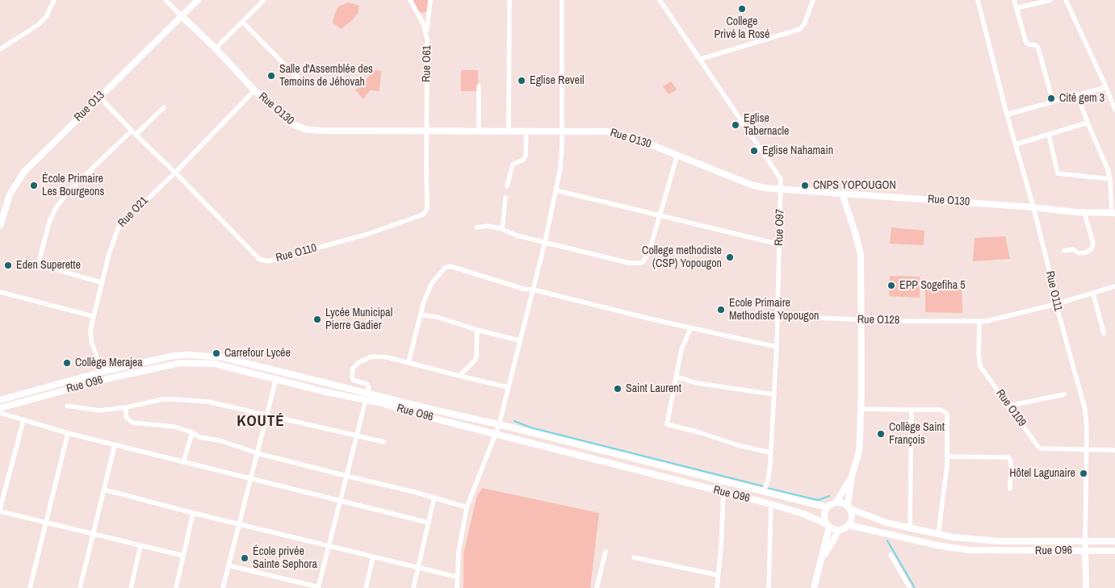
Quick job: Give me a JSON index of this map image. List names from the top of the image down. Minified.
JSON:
{"streets":{"main road":["Rue O13","Rue O130","Rue O111","Rue O96"],"street":["Rue O61","Rue O21","Rue O97","Rue O110","Rue O128","Rue O109"]},"crossings":[["Rue O61","Rue O130"],["Rue O61","Rue O110"],["Rue O13","Rue O130"],["Rue O13","Rue O110"],["Rue O130","Rue O21"],["Rue O130","Rue O97"],["Rue O130","Rue O110"],["Rue O130","Rue O111"],["Rue O21","Rue O110"],["Rue O21","Rue O96"],["Rue O97","Rue O128"],["Rue O97","Rue O96"],["Rue O111","Rue O128"],["Rue O111","Rue O96"],["Rue O111","Rue O109"],["Rue O128","Rue O109"]],"districts":["KOUTÉ"],"places":["College Privé la Rosé","Salle d'Assemblée des Temoins de Jéhovah","Eglise Reveil","Cité gem 3","Eglise Tabernacle","Eglise Nahamain","École Primaire Les Bourgeons","CNPS YOPOUGON","College methodiste (CSP) Yopougon","Eden Superette","EPP Sogefiha 5","Ecole Primaire Methodiste Yopougon","Lycée Municipal Pierre Gadier","Carrefour Lycée","Collège Merajea","Saint Laurent","Collège Saint François","Hôtel Lagunaire","École privée Sainte Sephora"]}
